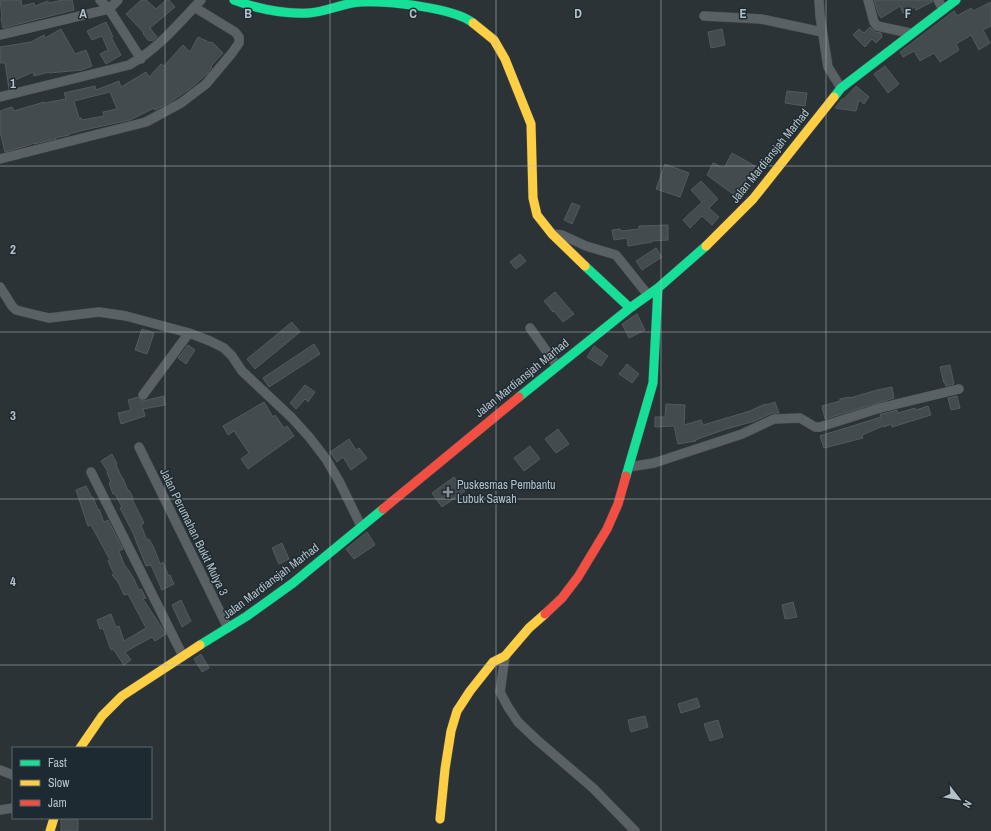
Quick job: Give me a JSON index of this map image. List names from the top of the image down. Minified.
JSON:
{"streets":{"street":["Jalan Mardiansjah Marhad","Jalan Perumahan Bukit Mulya 3"]},"crossings":[["Jalan Mardiansjah Marhad","Jalan Perumahan Bukit Mulya 3"]],"places":{"health":["Puskesmas Pembantu Lubuk Sawah"]},"legend":["Fast","Slow","Jam"],"north":"bottom right","grid":{"columns":["A","B","C","D","E","F"],"rows":["1","2","3","4"]}}
